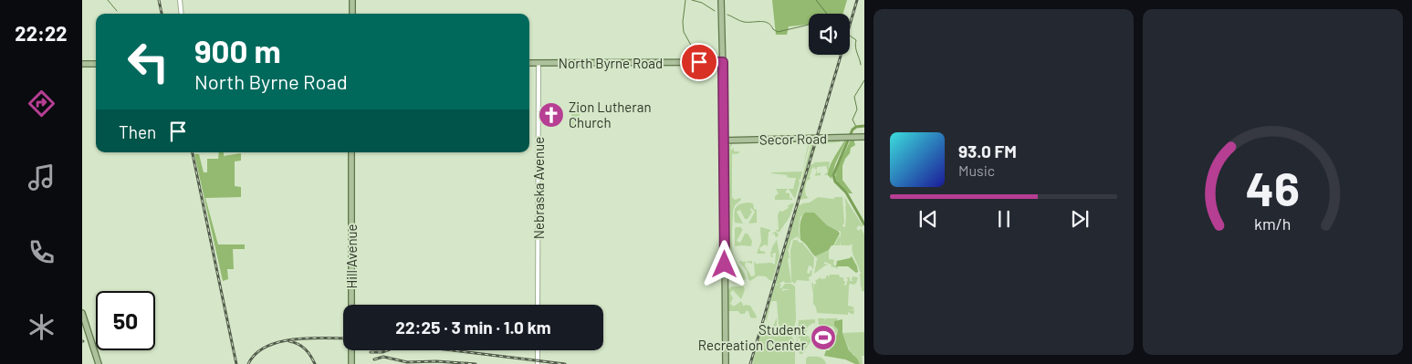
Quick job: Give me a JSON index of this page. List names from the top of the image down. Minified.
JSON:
{"streets":{"main road":["North Byrne Road","Secor Road","Hill Avenue"],"street":["Nebraska Avenue"]},"crossings":[["North Byrne Road","Nebraska Avenue"]],"places":{"church":["Zion Lutheran Church"],"sports":["Student Recreation Center"]},"page":{"tabs":"22:22","turn":["900 m","North Byrne Road"],"then":"Then","song":["93.0 FM","Music"],"limit":"50","trip":"22:25 · 3 min · 1.0 km","gauge":["46","km/h"]}}
